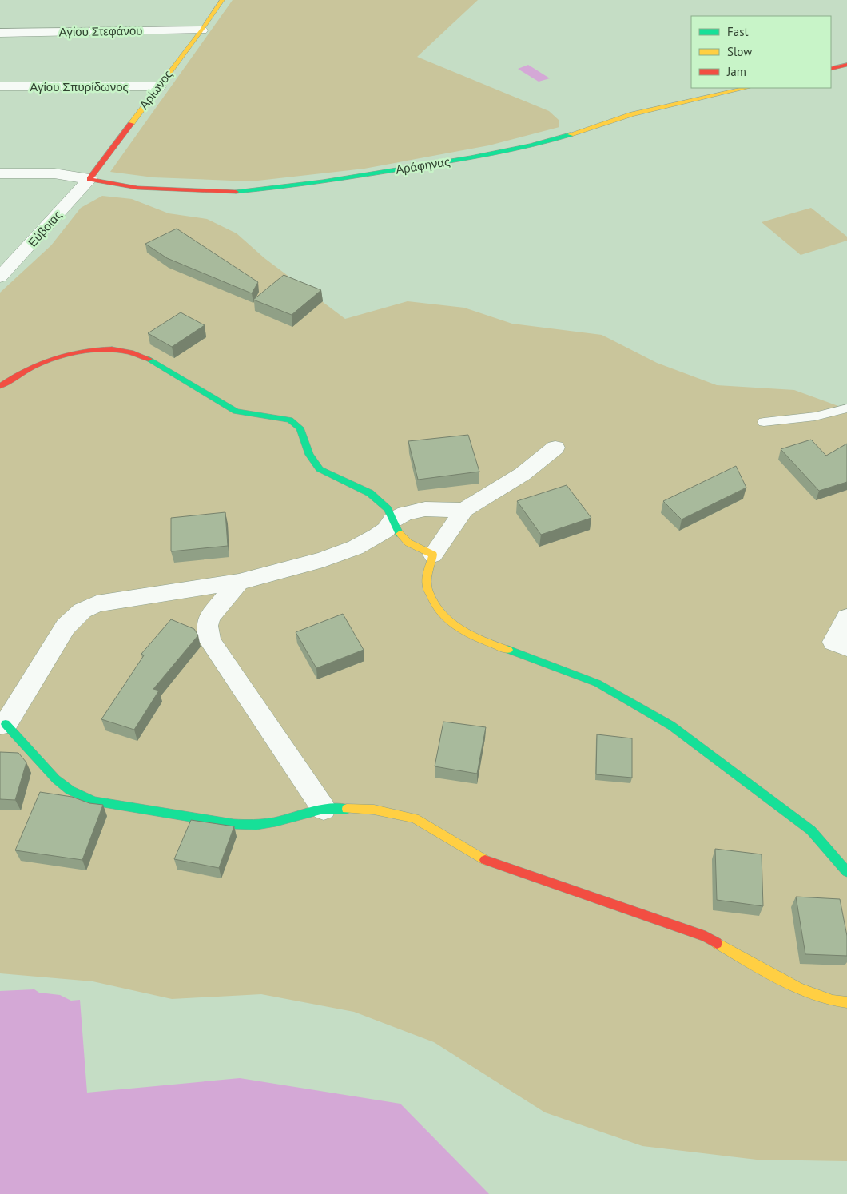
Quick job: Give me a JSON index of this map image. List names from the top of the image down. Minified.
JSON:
{"streets":{"street":["Αγίου Στεφάνου","Αγίου Σπυρίδωνος","Αρίωνος","Αράφηνας","Εύβοιας"]},"crossings":[["Αγίου Στεφάνου","Αρίωνος"],["Αγίου Σπυρίδωνος","Αρίωνος"],["Αρίωνος","Αράφηνας"],["Αρίωνος","Εύβοιας"],["Αράφηνας","Εύβοιας"]],"legend":["Fast","Slow","Jam"]}
